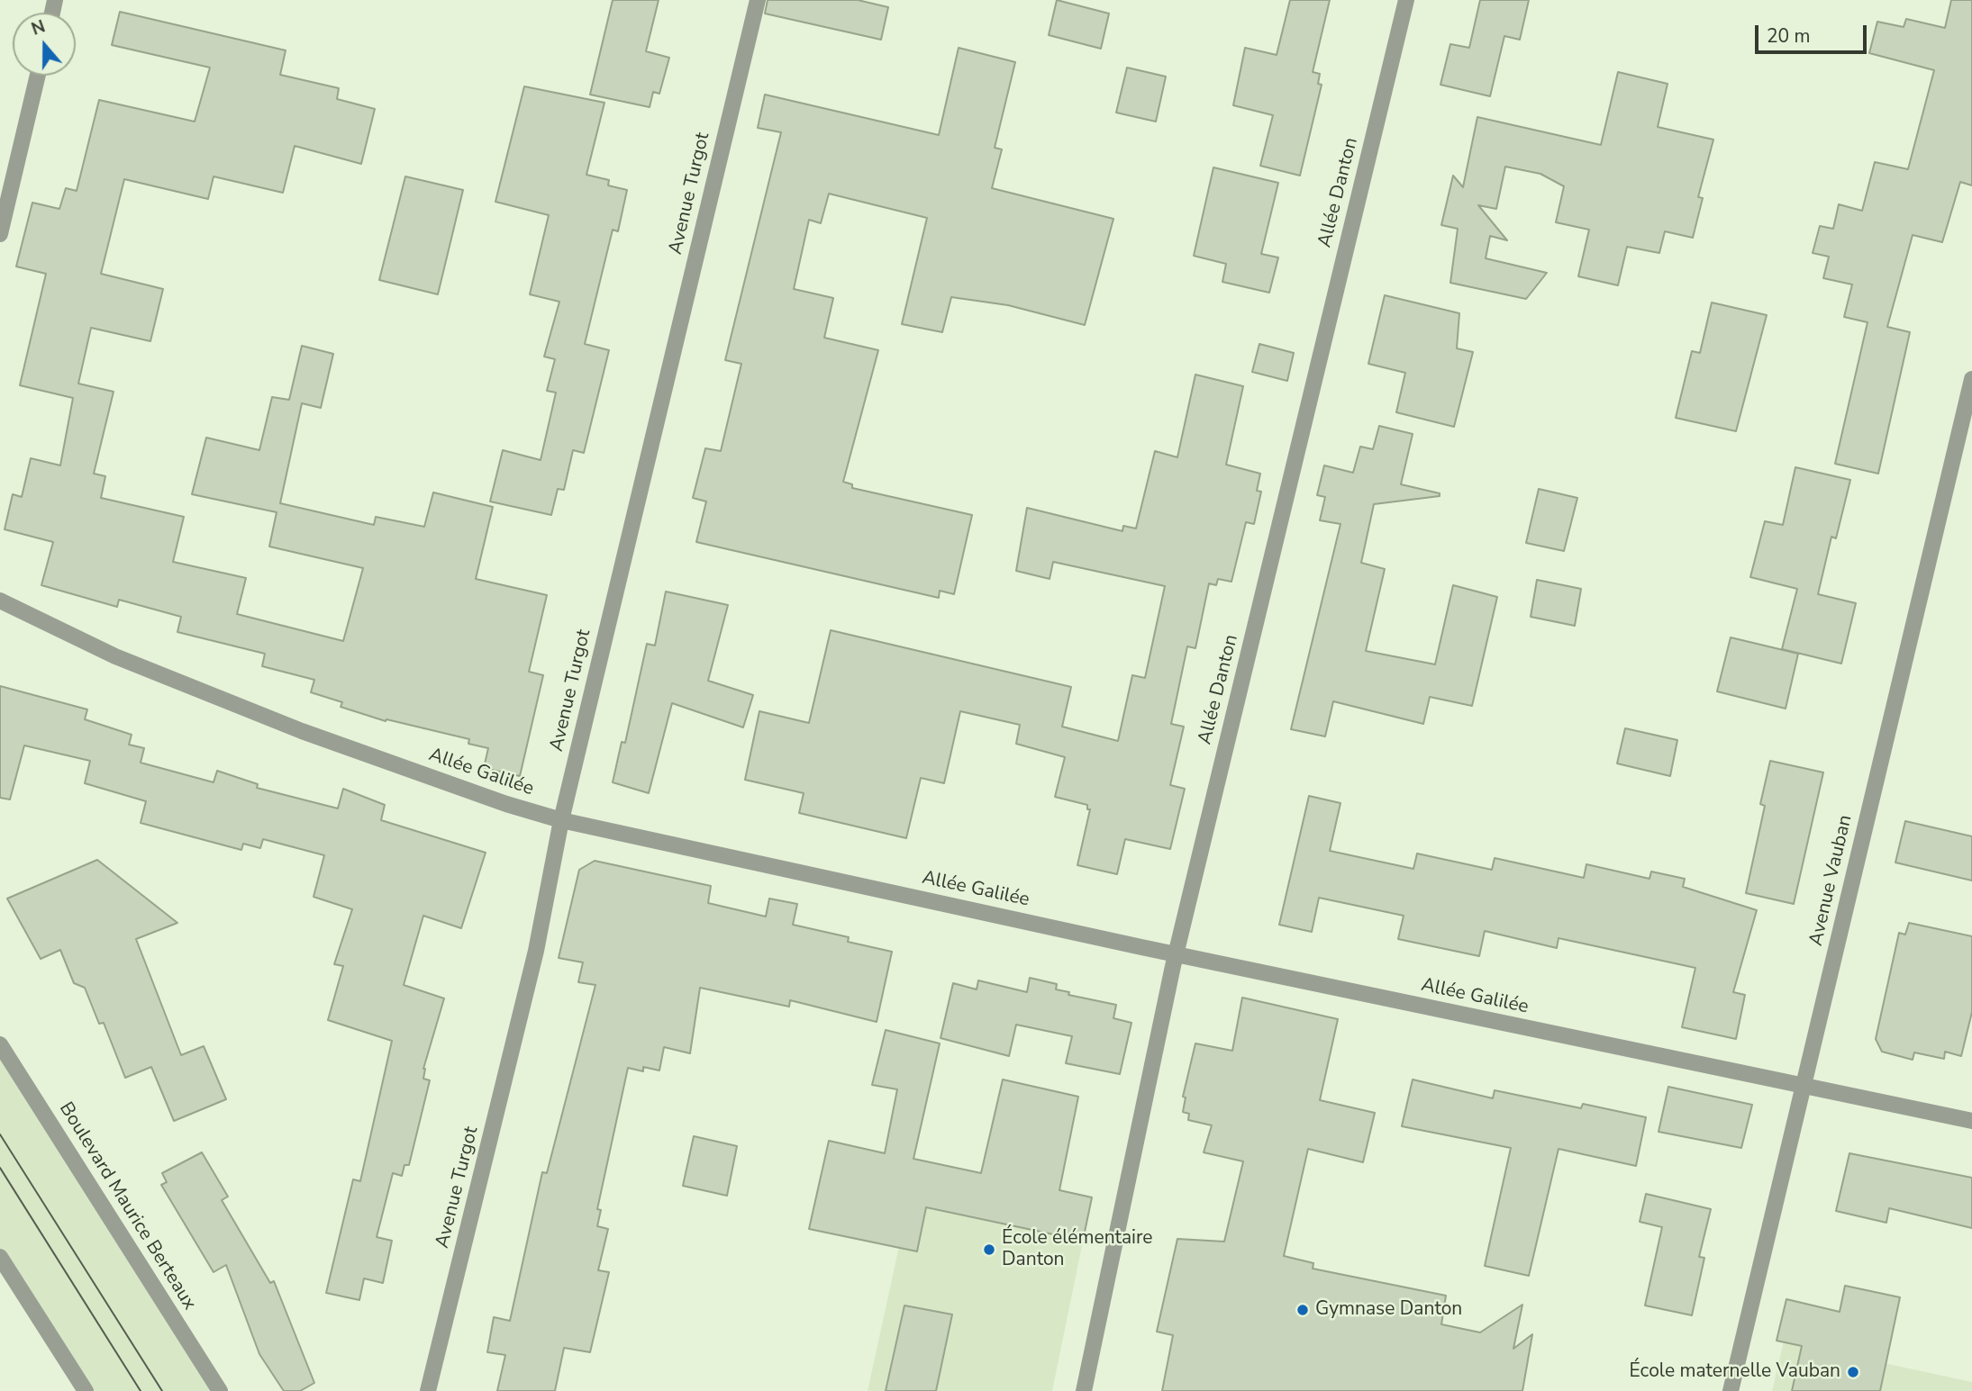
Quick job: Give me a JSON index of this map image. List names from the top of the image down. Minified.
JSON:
{"streets":{"street":["Allée Danton","Avenue Turgot","Allée Galilée","Avenue Vauban","Boulevard Maurice Berteaux"]},"crossings":[["Allée Danton","Allée Galilée"],["Avenue Turgot","Allée Galilée"],["Allée Galilée","Avenue Vauban"]],"places":["École élémentaire Danton","Gymnase Danton","École maternelle Vauban"],"scale_bar":"20 m","north":"top"}
